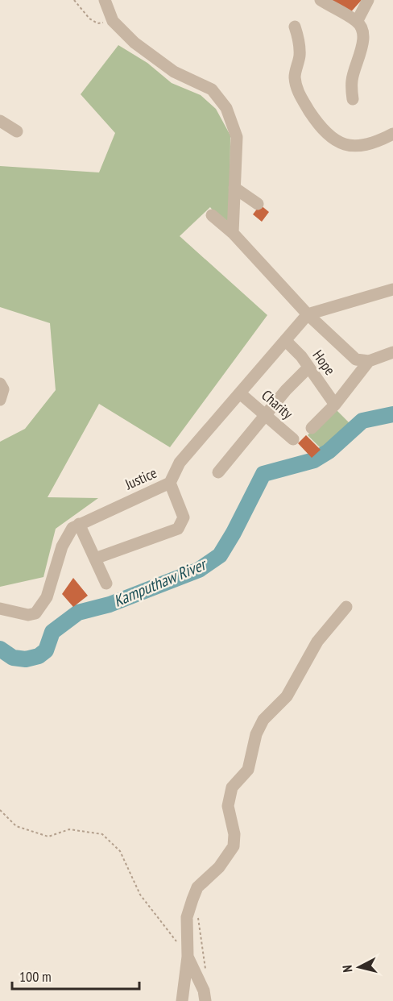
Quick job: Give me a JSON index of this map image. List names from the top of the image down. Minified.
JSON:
{"streets":{"street":["Hope","Charity","Justice"]},"crossings":[["Hope","Justice"],["Charity","Justice"]],"water":["Kamputhaw River"],"scale_bar":"100 m","north":"left"}
